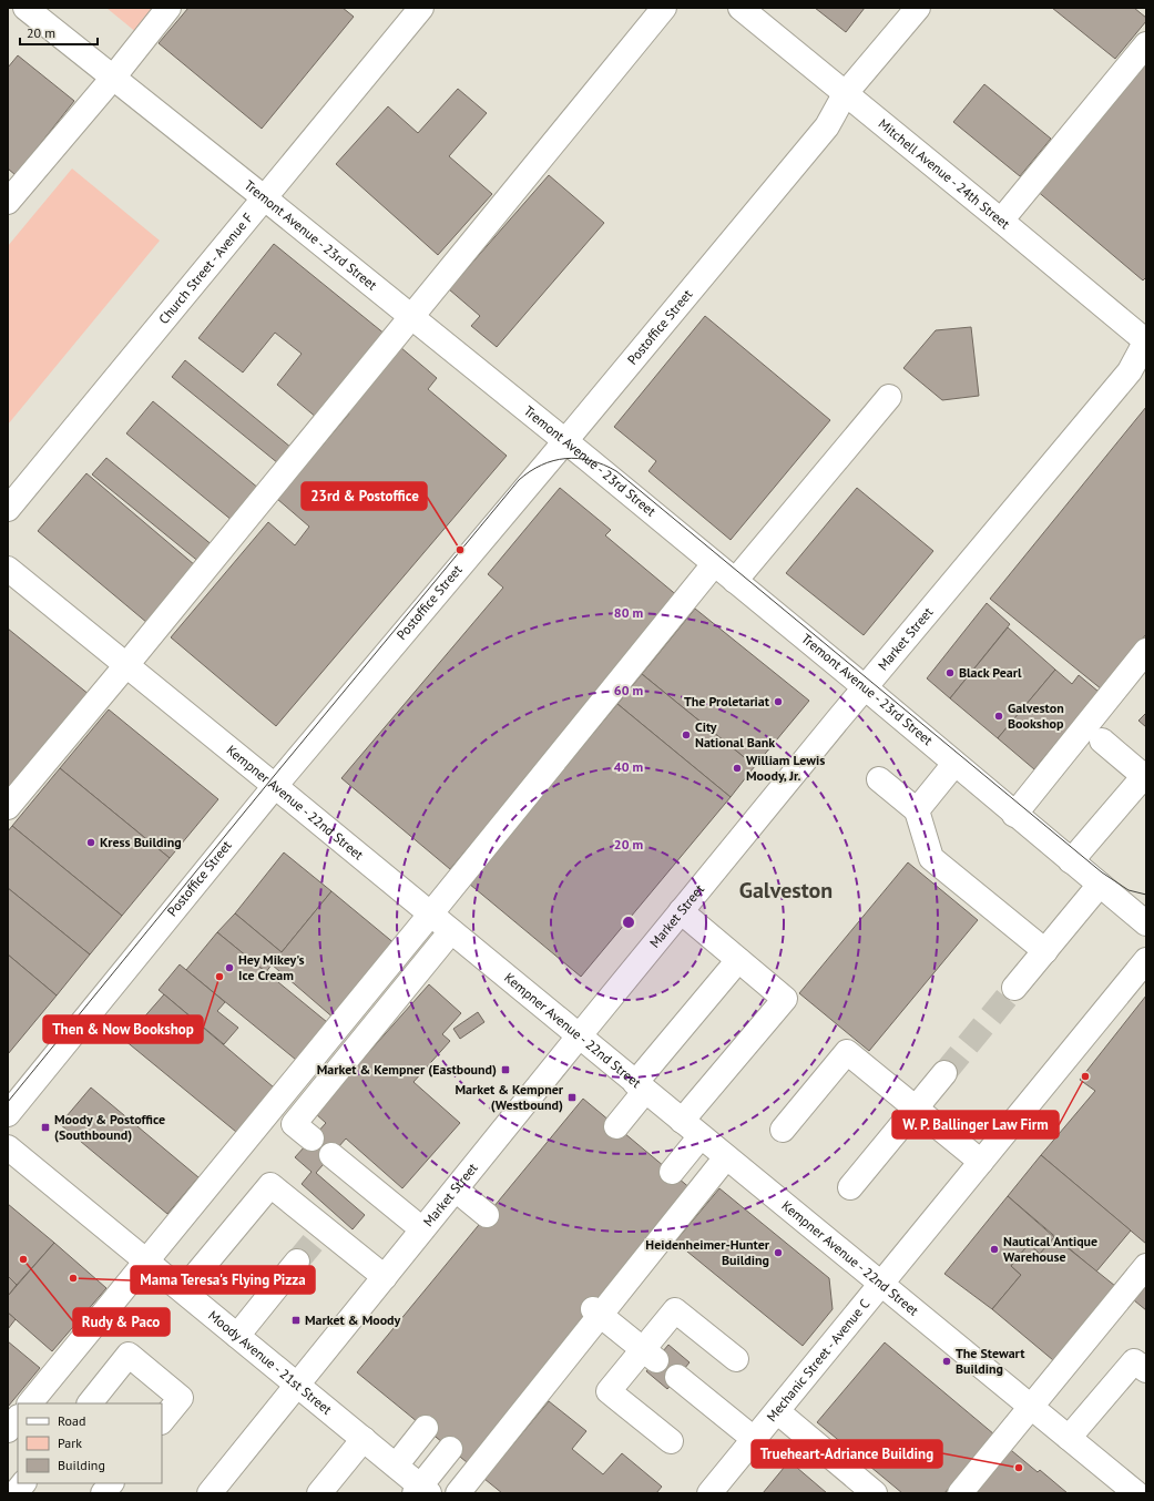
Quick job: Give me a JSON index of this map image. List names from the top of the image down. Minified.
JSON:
{"streets":{"street":["Mitchell Avenue - 24th Street","Tremont Avenue - 23rd Street","Church Street - Avenue F","Postoffice Street","Market Street","Kempner Avenue - 22nd Street","Mechanic Street - Avenue C","Moody Avenue - 21st Street"]},"crossings":[["Mitchell Avenue - 24th Street","Postoffice Street"],["Mitchell Avenue - 24th Street","Market Street"],["Tremont Avenue - 23rd Street","Church Street - Avenue F"],["Tremont Avenue - 23rd Street","Postoffice Street"],["Tremont Avenue - 23rd Street","Market Street"],["Postoffice Street","Kempner Avenue - 22nd Street"],["Market Street","Kempner Avenue - 22nd Street"],["Market Street","Moody Avenue - 21st Street"],["Kempner Avenue - 22nd Street","Mechanic Street - Avenue C"]],"districts":["Galveston"],"places":{"other":["23rd & Postoffice","Black Pearl","The Proletariat","Galveston Bookshop","City National Bank","William Lewis Moody, Jr.","Kress Building","Hey Mikey's Ice Cream","Then & Now Bookshop","W. P. Ballinger Law Firm","Nautical Antique Warehouse","Heidenheimer-Hunter Building","Rudy & Paco","Mama Teresa's Flying Pizza","The Stewart Building","Trueheart-Adriance Building"],"transit":["Market & Kempner (Eastbound)","Market & Kempner (Westbound)","Moody & Postoffice (Southbound)","Market & Moody"]},"legend":["Road","Park","Building"],"scale_bar":"20 m","rings":["80 m","60 m","40 m","20 m"]}
